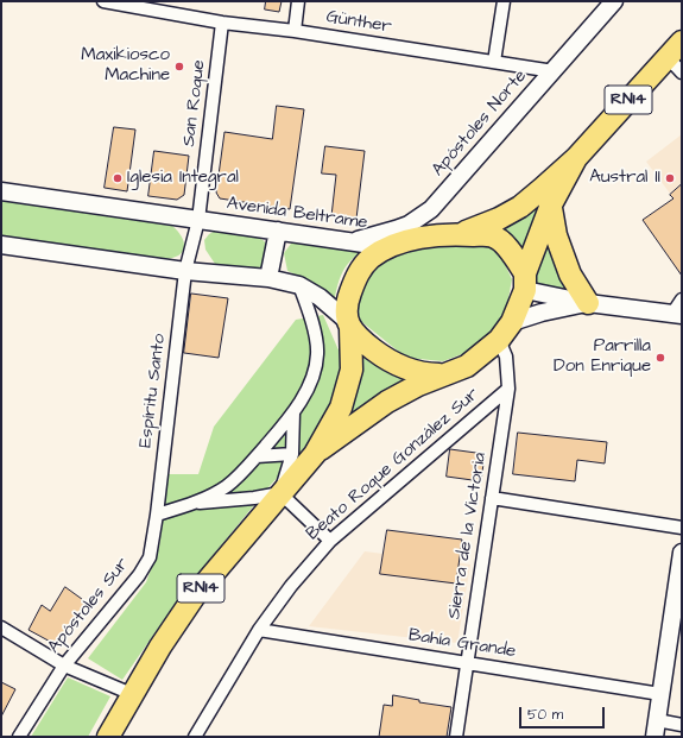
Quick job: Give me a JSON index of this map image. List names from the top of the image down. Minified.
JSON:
{"streets":{"highway":["RN14"],"main road":["Apóstoles Norte","Avenida Beltrame"],"street":["Günther","San Roque","Espíritu Santo","Beato Roque González Sur","Sierra de la Victoria","Apóstoles Sur","Bahía Grande"]},"crossings":[["Günther","San Roque"],["Günther","Apóstoles Norte"],["RN14","Avenida Beltrame"],["RN14","Sierra de la Victoria"],["San Roque","Avenida Beltrame"],["San Roque","Espíritu Santo"],["Apóstoles Norte","Avenida Beltrame"],["Avenida Beltrame","Sierra de la Victoria"],["Espíritu Santo","Apóstoles Sur"],["Beato Roque González Sur","Sierra de la Victoria"],["Beato Roque González Sur","Bahía Grande"],["Sierra de la Victoria","Bahía Grande"]],"places":["Maxikiosco Machine","Iglesia Integral","Austral II","Parrilla Don Enrique"],"scale_bar":"50 m"}
